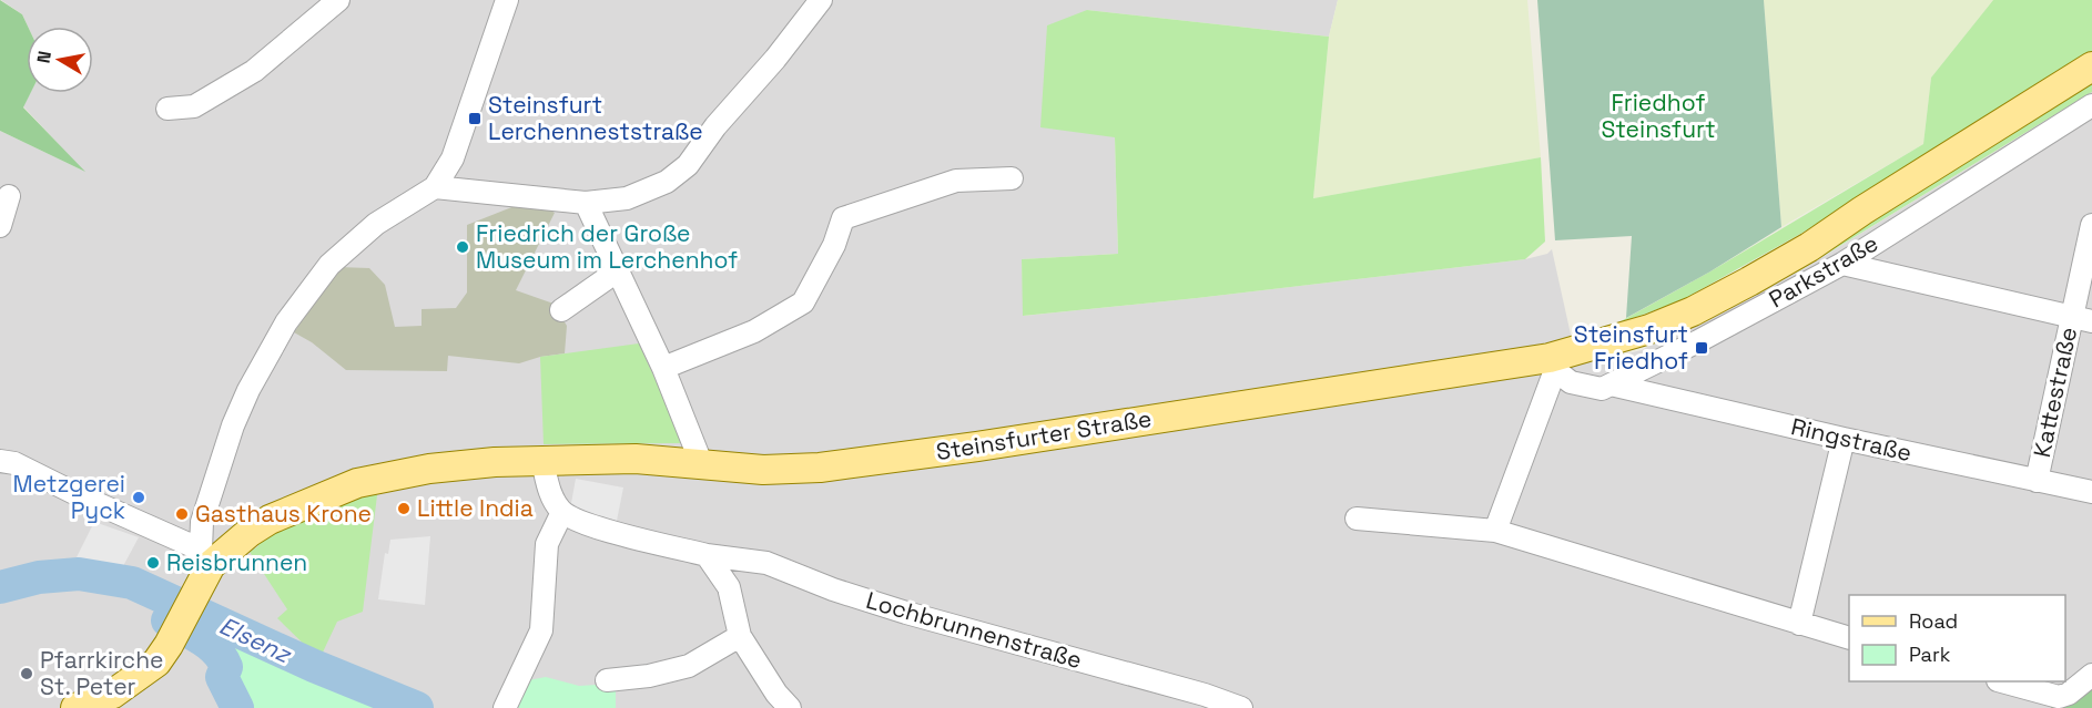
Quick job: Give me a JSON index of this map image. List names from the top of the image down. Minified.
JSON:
{"streets":{"main road":["Steinsfurter Straße"],"street":["Parkstraße","Kattestraße","Ringstraße","Lochbrunnenstraße"]},"crossings":[["Parkstraße","Steinsfurter Straße"],["Parkstraße","Ringstraße"],["Kattestraße","Ringstraße"]],"water":["Elsenz"],"parks":["Friedhof Steinsfurt"],"places":{"transit":["Steinsfurt Lerchenneststraße","Steinsfurt Friedhof"],"other":["Friedrich der Große Museum im Lerchenhof","Metzgerei Pyck","Little India","Gasthaus Krone","Reisbrunnen","Pfarrkirche St. Peter"]},"legend":["Road","Park"],"north":"left"}
